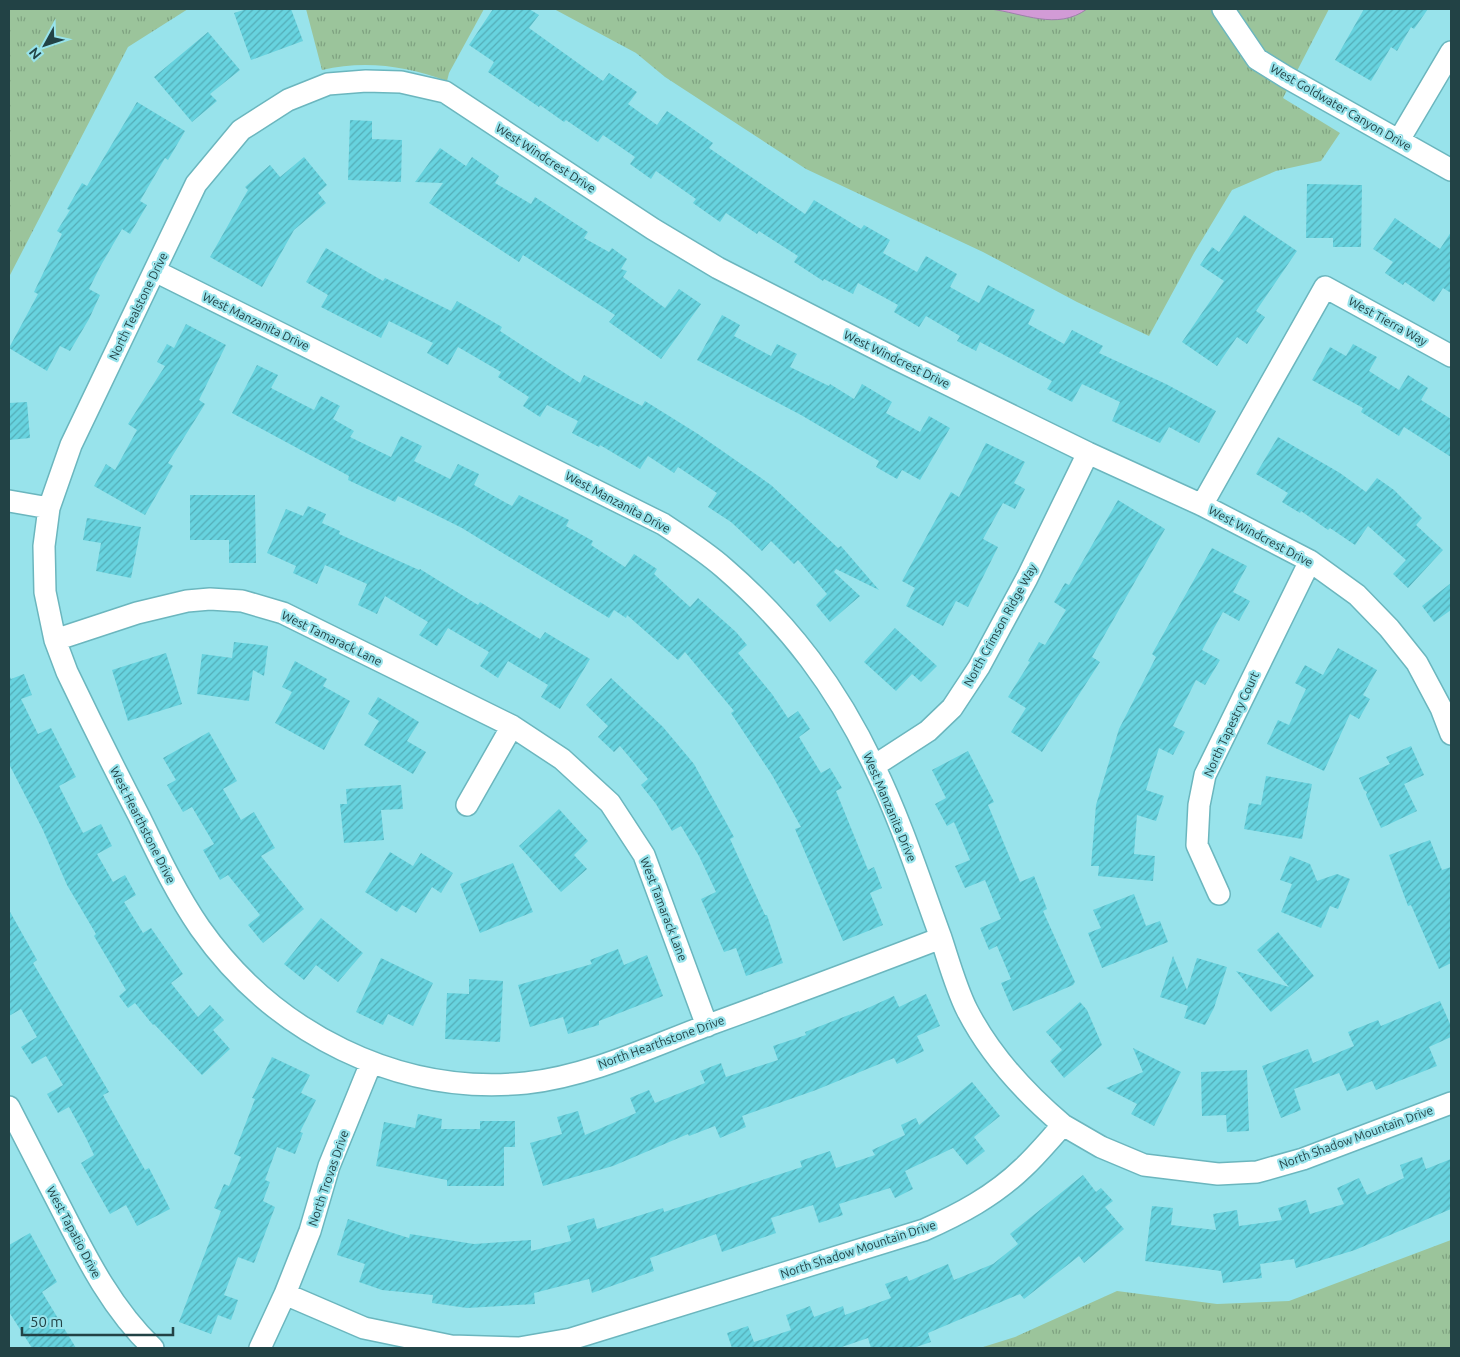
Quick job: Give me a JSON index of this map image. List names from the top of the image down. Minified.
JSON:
{"streets":{"street":["West Goldwater Canyon Drive","West Windcrest Drive","North Tealstone Drive","West Manzanita Drive","West Tierra Way","North Crimson Ridge Way","West Tamarack Lane","North Tapestry Court","West Hearthstone Drive","North Hearthstone Drive","North Shadow Mountain Drive","North Trovas Drive","West Tapatio Drive"]},"crossings":[["West Windcrest Drive","North Tealstone Drive"],["West Windcrest Drive","West Tierra Way"],["West Windcrest Drive","North Crimson Ridge Way"],["West Windcrest Drive","North Tapestry Court"],["North Tealstone Drive","West Manzanita Drive"],["North Tealstone Drive","West Hearthstone Drive"],["West Manzanita Drive","North Crimson Ridge Way"],["West Manzanita Drive","North Hearthstone Drive"],["West Manzanita Drive","North Shadow Mountain Drive"],["West Tamarack Lane","West Hearthstone Drive"],["West Tamarack Lane","North Hearthstone Drive"],["West Hearthstone Drive","North Hearthstone Drive"],["West Hearthstone Drive","North Trovas Drive"],["North Hearthstone Drive","North Trovas Drive"],["North Shadow Mountain Drive","North Trovas Drive"]],"scale_bar":"50 m","north":"bottom left"}
